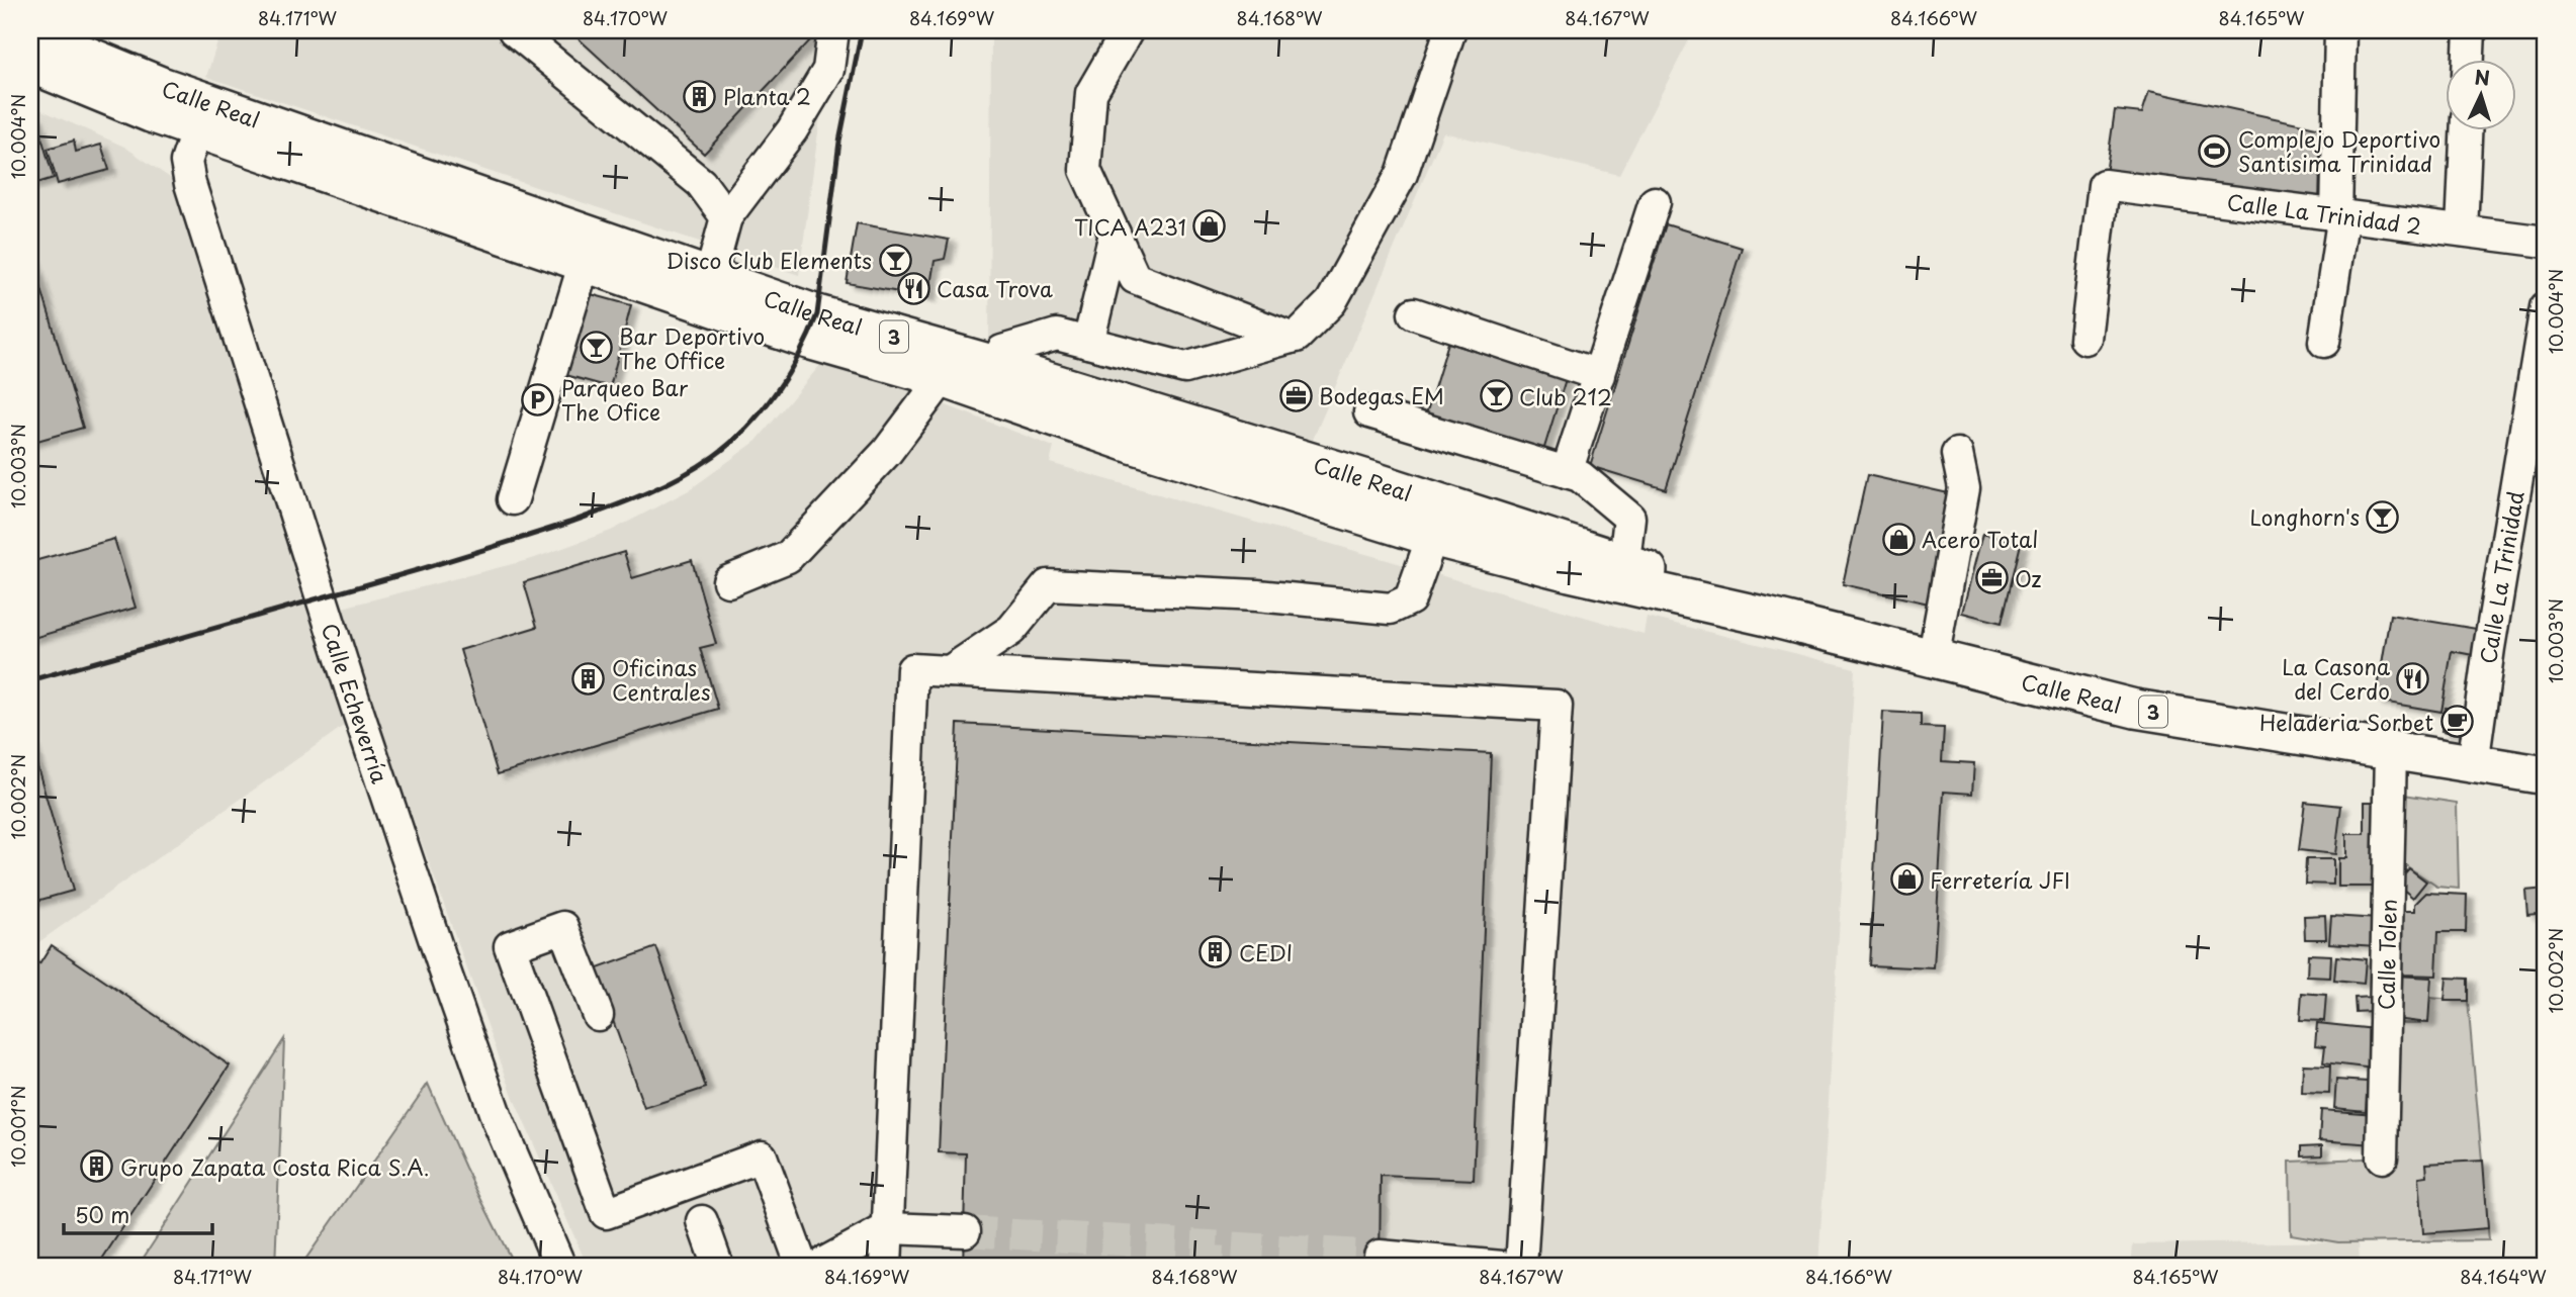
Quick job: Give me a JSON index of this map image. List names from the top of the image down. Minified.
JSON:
{"streets":{"main road":["Calle Real","3"],"street":["Calle La Trinidad 2","Calle La Trinidad","Calle Echeverría","Calle Tolen"]},"crossings":[["Calle Real","Calle La Trinidad"],["Calle Real","Calle Echeverría"],["Calle Real","Calle Tolen"]],"places":{"building":["Planta 2","Oficinas Centrales","CEDI","Grupo Zapata Costa Rica S.A."],"sports":["Complejo Deportivo Santísima Trinidad"],"shop":["TICA A231","Acero Total","Ferretería JFI"],"bar":["Disco Club Elements","Bar Deportivo The Office","Club 212","Longhorn's"],"restaurant":["Casa Trova","La Casona del Cerdo"],"office":["Bodegas EM","Oz"],"parking":["Parqueo Bar The Ofice"],"cafe":["Heladeria Sorbet"]},"scale_bar":"50 m","north":"top","coordinates":["84.171°W","84.170°W","84.169°W","84.168°W","84.167°W","84.166°W","84.165°W","10.004°N","10.003°N","10.002°N","10.001°N","84.164°W"]}
